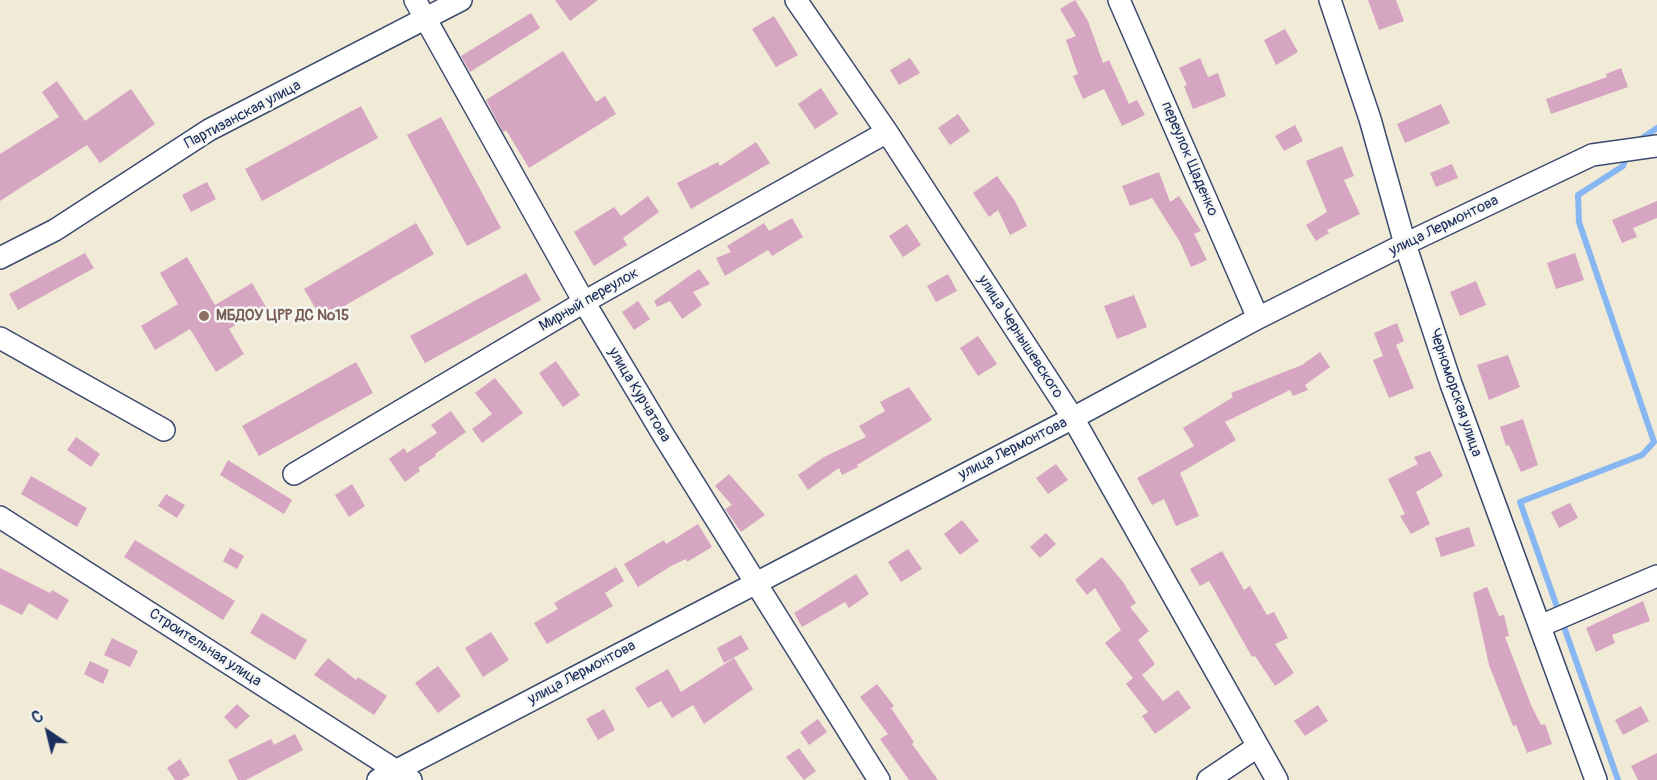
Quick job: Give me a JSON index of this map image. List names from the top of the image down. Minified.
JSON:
{"streets":{"street":["Партизанская улица","переулок Щаденко","улица Лермонтова","Мирный переулок","улица Чернышевского","Черноморская улица","улица Курчатова","Строительная улица"]},"crossings":[["Партизанская улица","улица Курчатова"],["переулок Щаденко","улица Лермонтова"],["улица Лермонтова","улица Чернышевского"],["улица Лермонтова","Черноморская улица"],["улица Лермонтова","улица Курчатова"],["улица Лермонтова","Строительная улица"],["Мирный переулок","улица Чернышевского"],["Мирный переулок","улица Курчатова"]],"places":["МБДОУ ЦРР ДС №15"],"north":"top left"}
